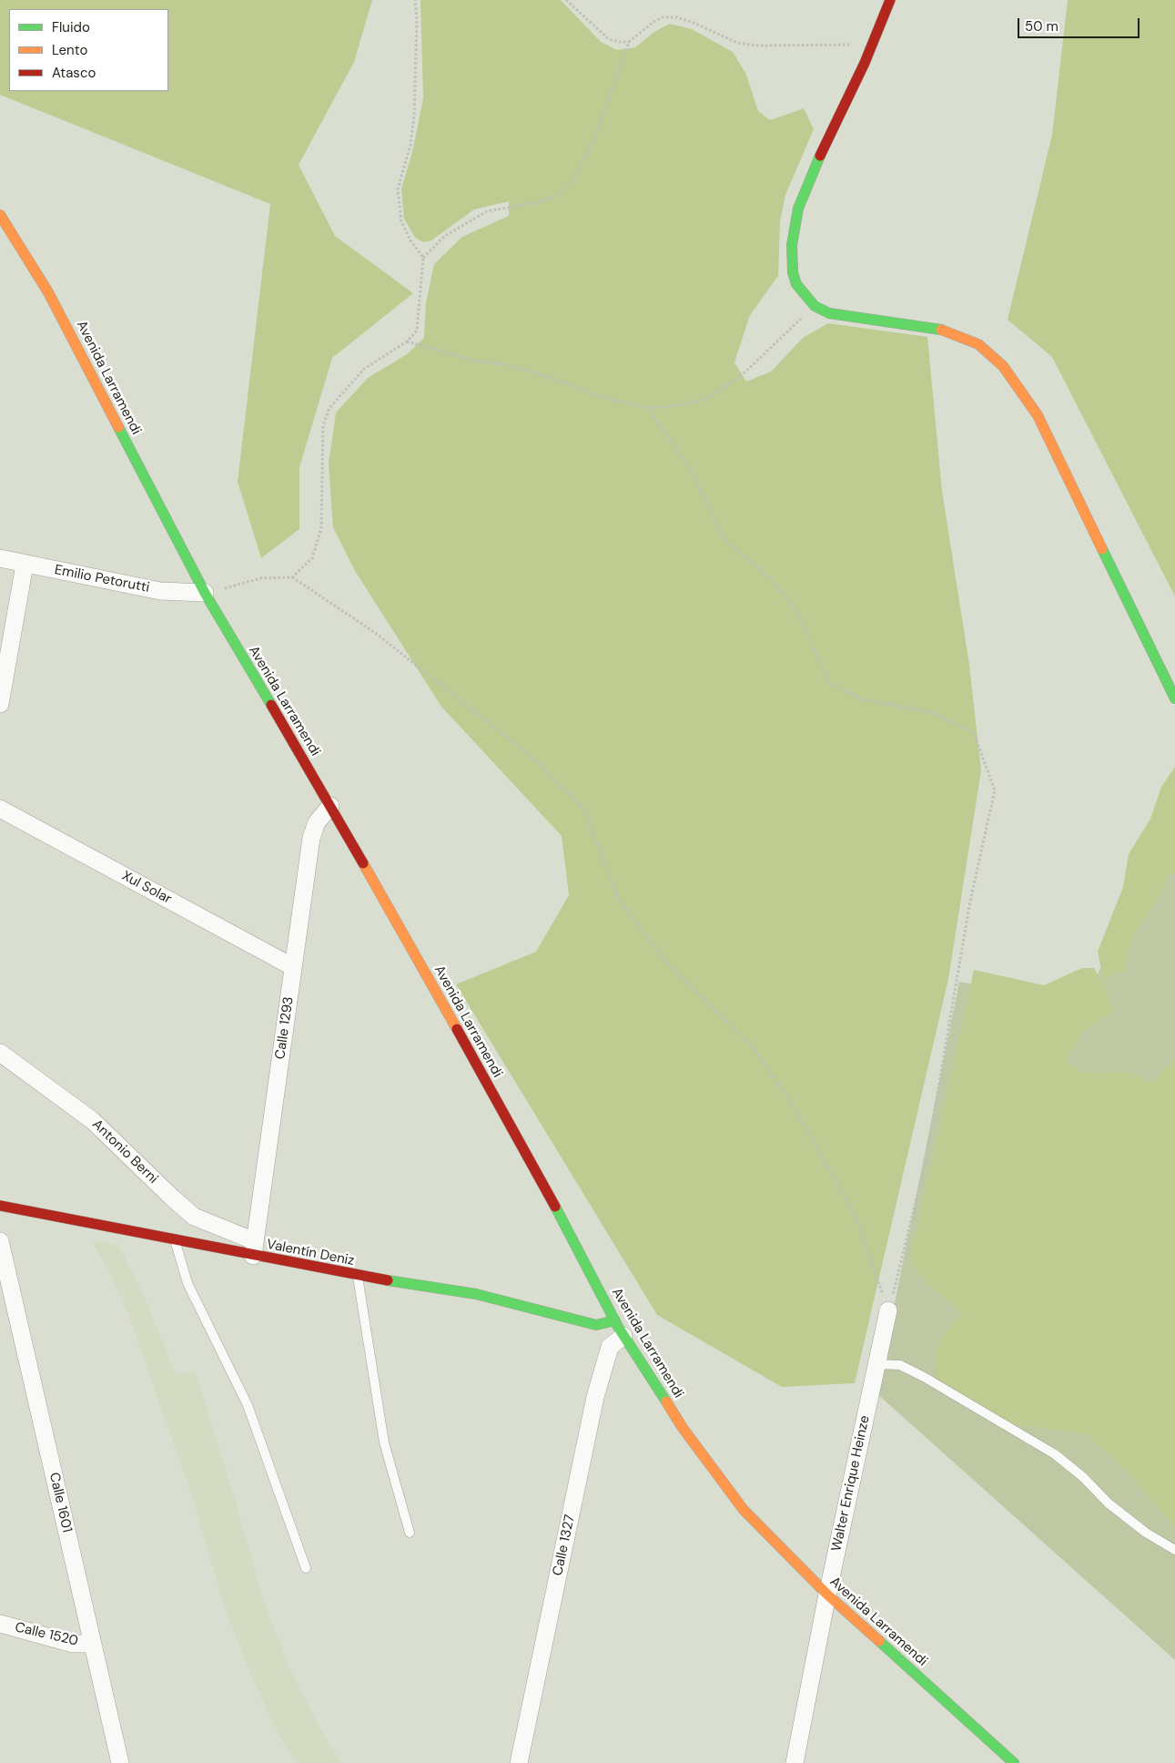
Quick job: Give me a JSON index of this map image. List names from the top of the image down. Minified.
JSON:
{"streets":{"main road":["Avenida Larramendi","Valentín Deniz"],"street":["Emilio Petorutti","Xul Solar","Calle 1293","Antonio Berni","Walter Enrique Heinze","Calle 1601","Calle 1327","Calle 1520"]},"crossings":[["Avenida Larramendi","Emilio Petorutti"],["Avenida Larramendi","Calle 1293"],["Avenida Larramendi","Valentín Deniz"],["Avenida Larramendi","Walter Enrique Heinze"],["Avenida Larramendi","Calle 1327"],["Xul Solar","Calle 1293"],["Calle 1293","Antonio Berni"],["Calle 1293","Valentín Deniz"],["Antonio Berni","Valentín Deniz"],["Calle 1601","Calle 1520"]],"legend":["Fluido","Lento","Atasco"],"scale_bar":"50 m"}
